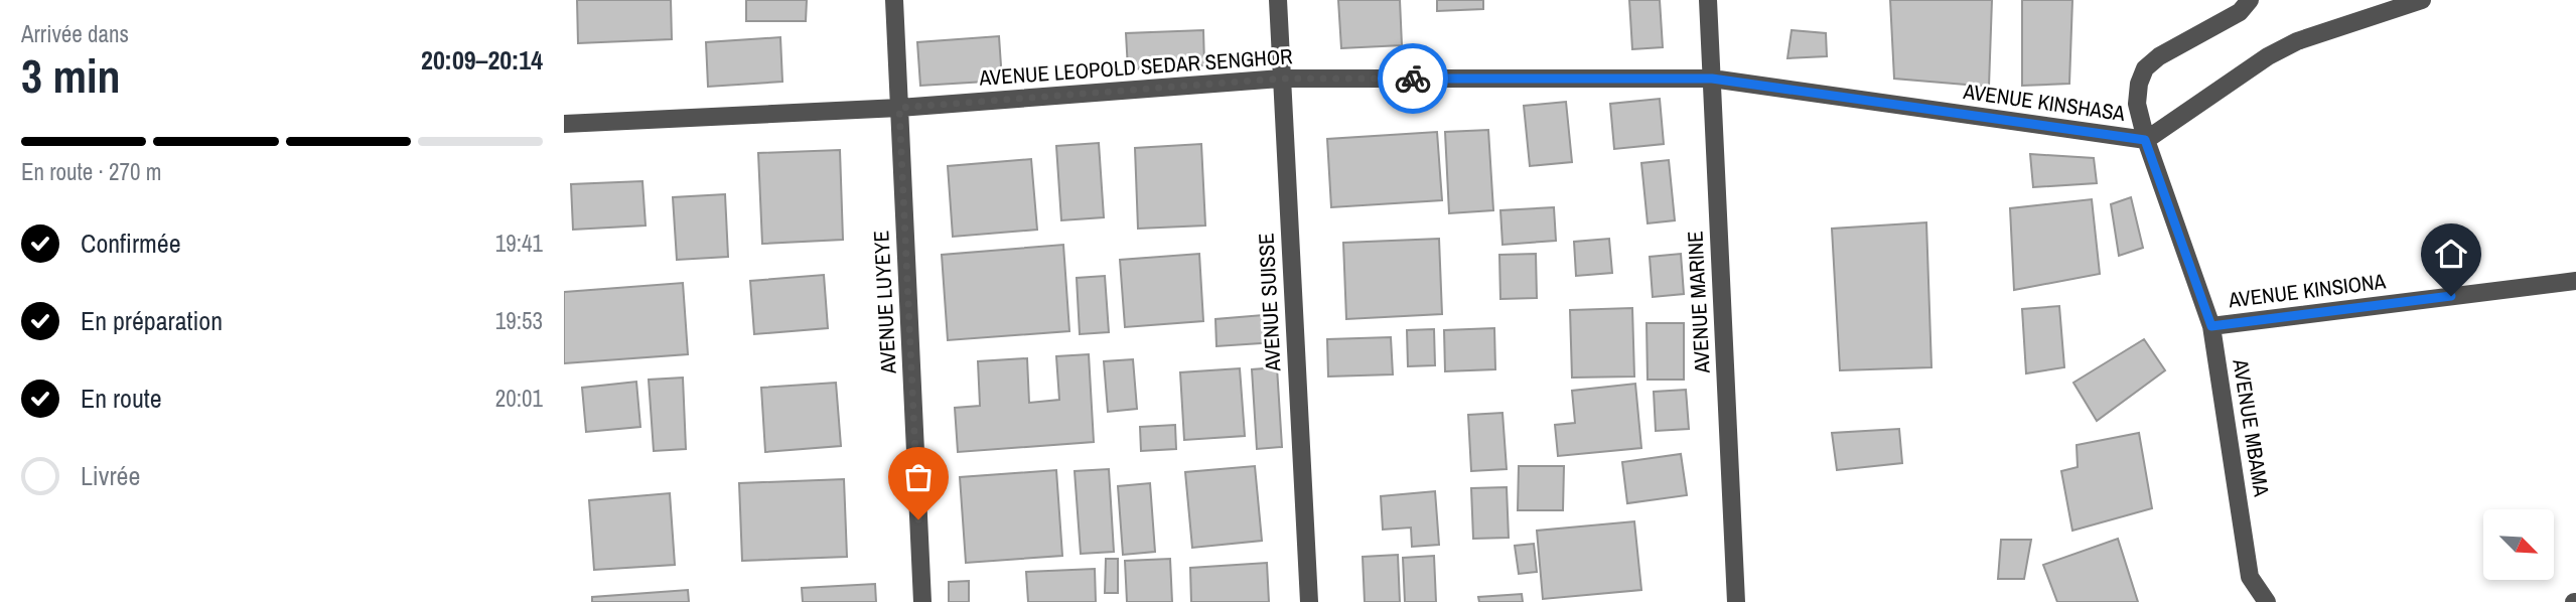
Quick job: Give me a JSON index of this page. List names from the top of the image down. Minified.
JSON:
{"streets":{"street":["AVENUE LEOPOLD SEDAR SENGHOR","AVENUE KINSHASA","AVENUE KINSIONA","AVENUE LUYEYE","AVENUE SUISSE","AVENUE MARINE","AVENUE MBAMA"]},"crossings":[["AVENUE LEOPOLD SEDAR SENGHOR","AVENUE KINSHASA"],["AVENUE LEOPOLD SEDAR SENGHOR","AVENUE LUYEYE"],["AVENUE LEOPOLD SEDAR SENGHOR","AVENUE SUISSE"],["AVENUE LEOPOLD SEDAR SENGHOR","AVENUE MARINE"],["AVENUE KINSHASA","AVENUE MARINE"],["AVENUE KINSHASA","AVENUE MBAMA"],["AVENUE KINSIONA","AVENUE MBAMA"]],"north":"bottom right","page":{"heading":["3 min","Arrivée dans","20:09–20:14"],"bar":"En route · 270 m","list":[["Confirmée","19:41"],["En préparation","19:53"],["En route","20:01"],"Livrée"]}}
